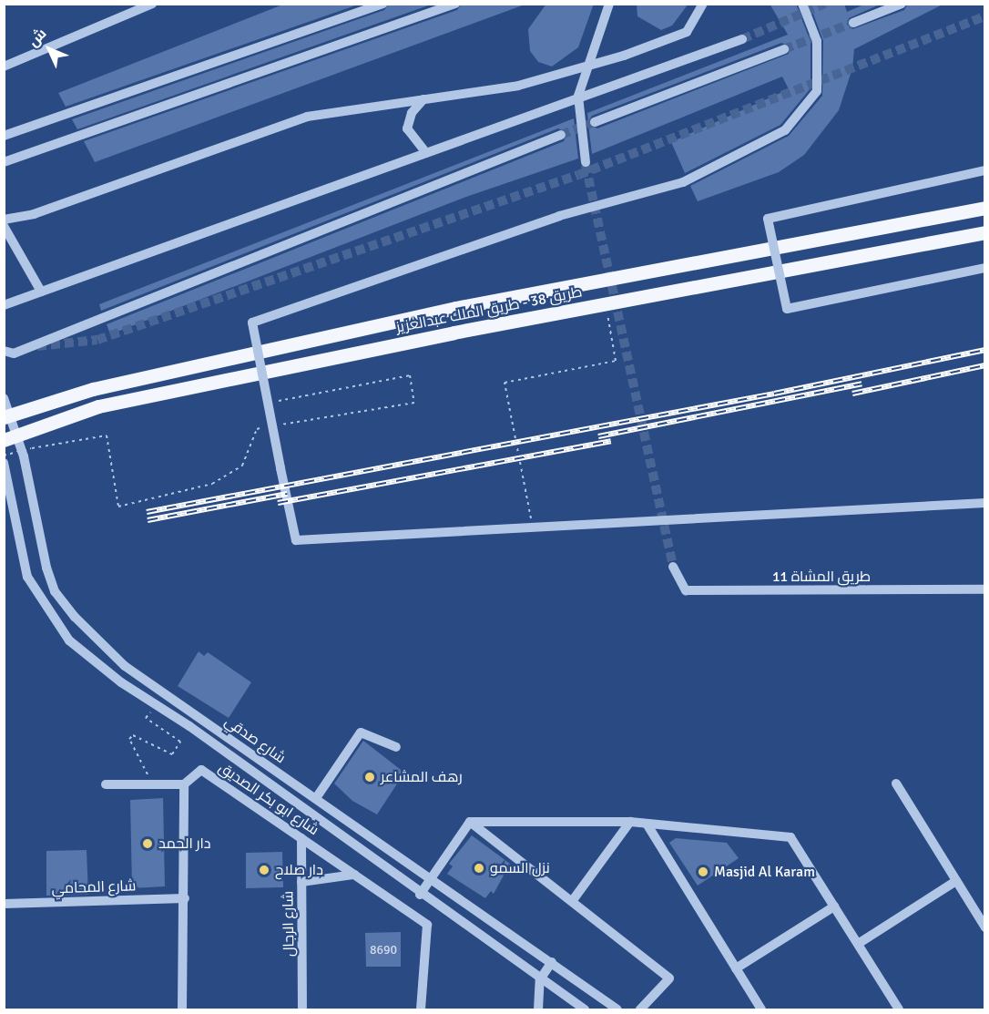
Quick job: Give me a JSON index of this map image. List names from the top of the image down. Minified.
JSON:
{"streets":{"main road":["طريق 38 - طريق الملك عبدالعزيز"],"street":["طريق المشاة 11","شارع صدقي","شارع ابو بكر الصديق","شارع المحامي","شارع الرجال"]},"crossings":[["شارع ابو بكر الصديق","شارع الرجال"]],"places":["رهف المشاعر","دار الحمد","نزل السمو","دار صلاح","Masjid Al Karam"],"house_numbers":["8690"],"north":"top left"}
